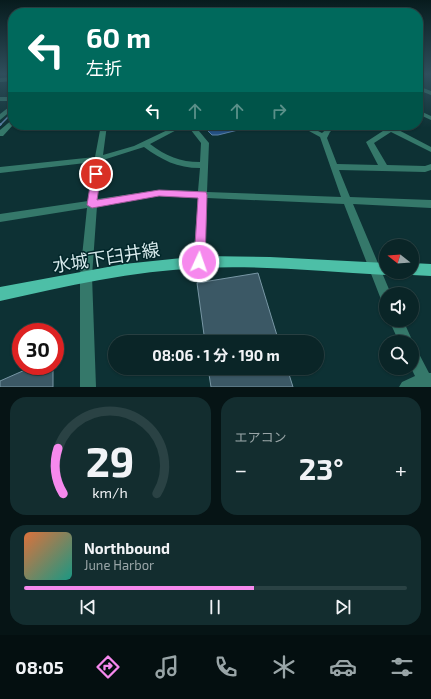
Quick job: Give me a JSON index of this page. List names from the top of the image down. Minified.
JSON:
{"streets":{"main road":["水城下臼井線"]},"north":"left","page":{"turn":["60 m","左折"],"limit":"30","trip":"08:06 · 1 分 · 190 m","tile":"エアコン","heat":["−","23°","+"],"song":["Northbound","June Harbor"],"tabs":"08:05","gauge":["29","km/h"]}}
